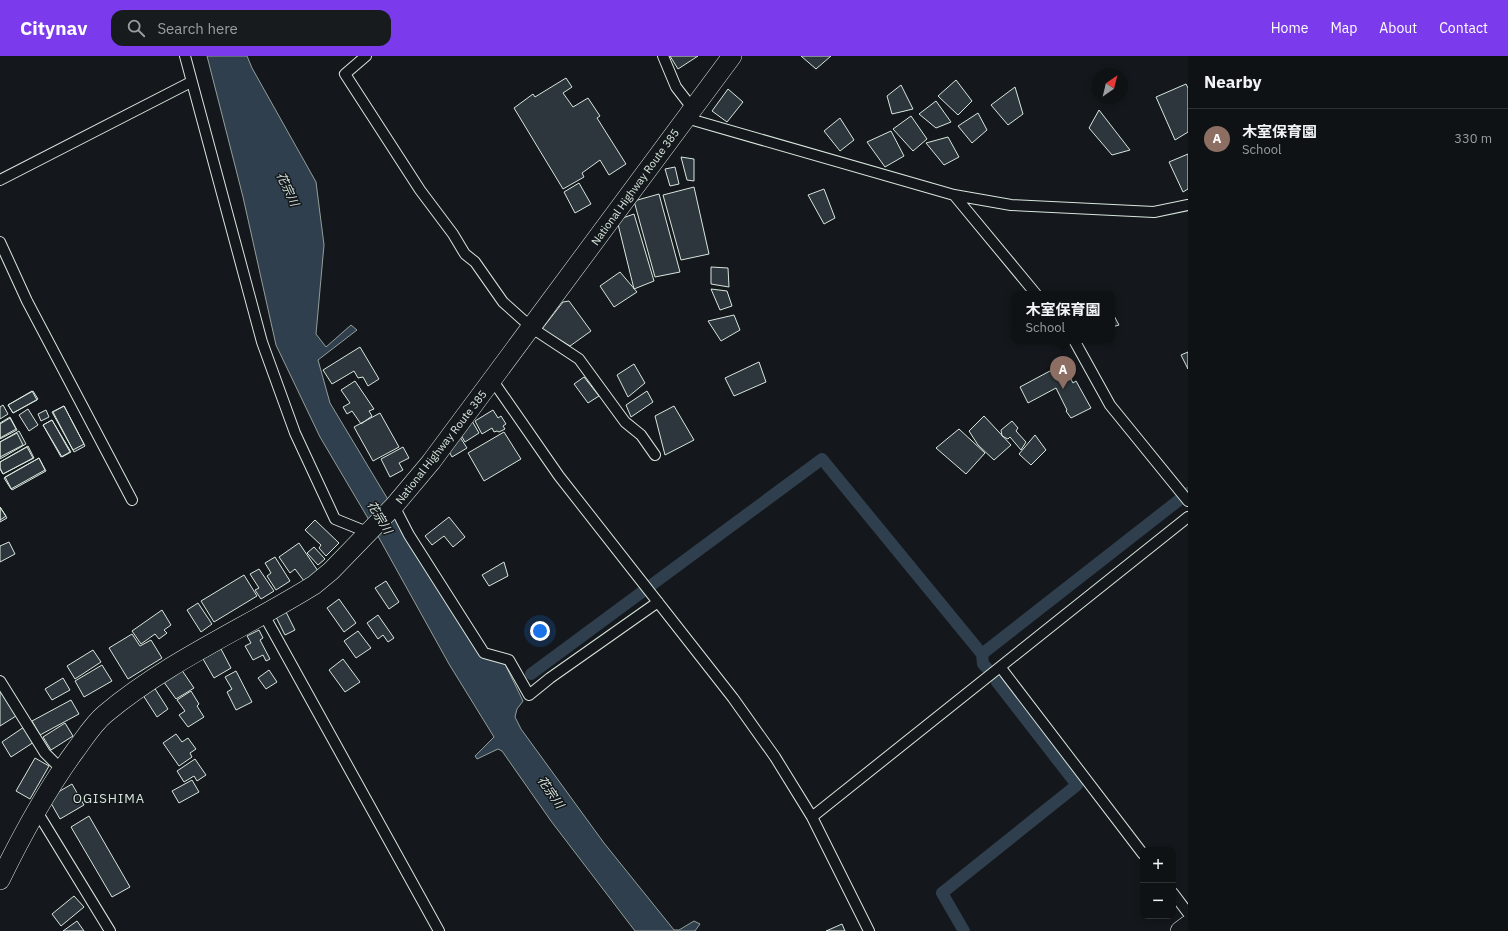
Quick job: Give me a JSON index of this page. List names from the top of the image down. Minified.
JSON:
{"streets":{"highway":["National Highway Route 385"]},"districts":["OGISHIMA"],"water":["花宗川"],"north":"top right","page":{"header":"Citynav","search":"Search here","nav":["Home","Map","About","Contact"],"heading":"Nearby","list":[{"mark":"A","name":"木室保育園","note":"School","value":"330 m"}],"popup":["木室保育園","School"],"pins":"A","map_buttons":["+","−"]}}
